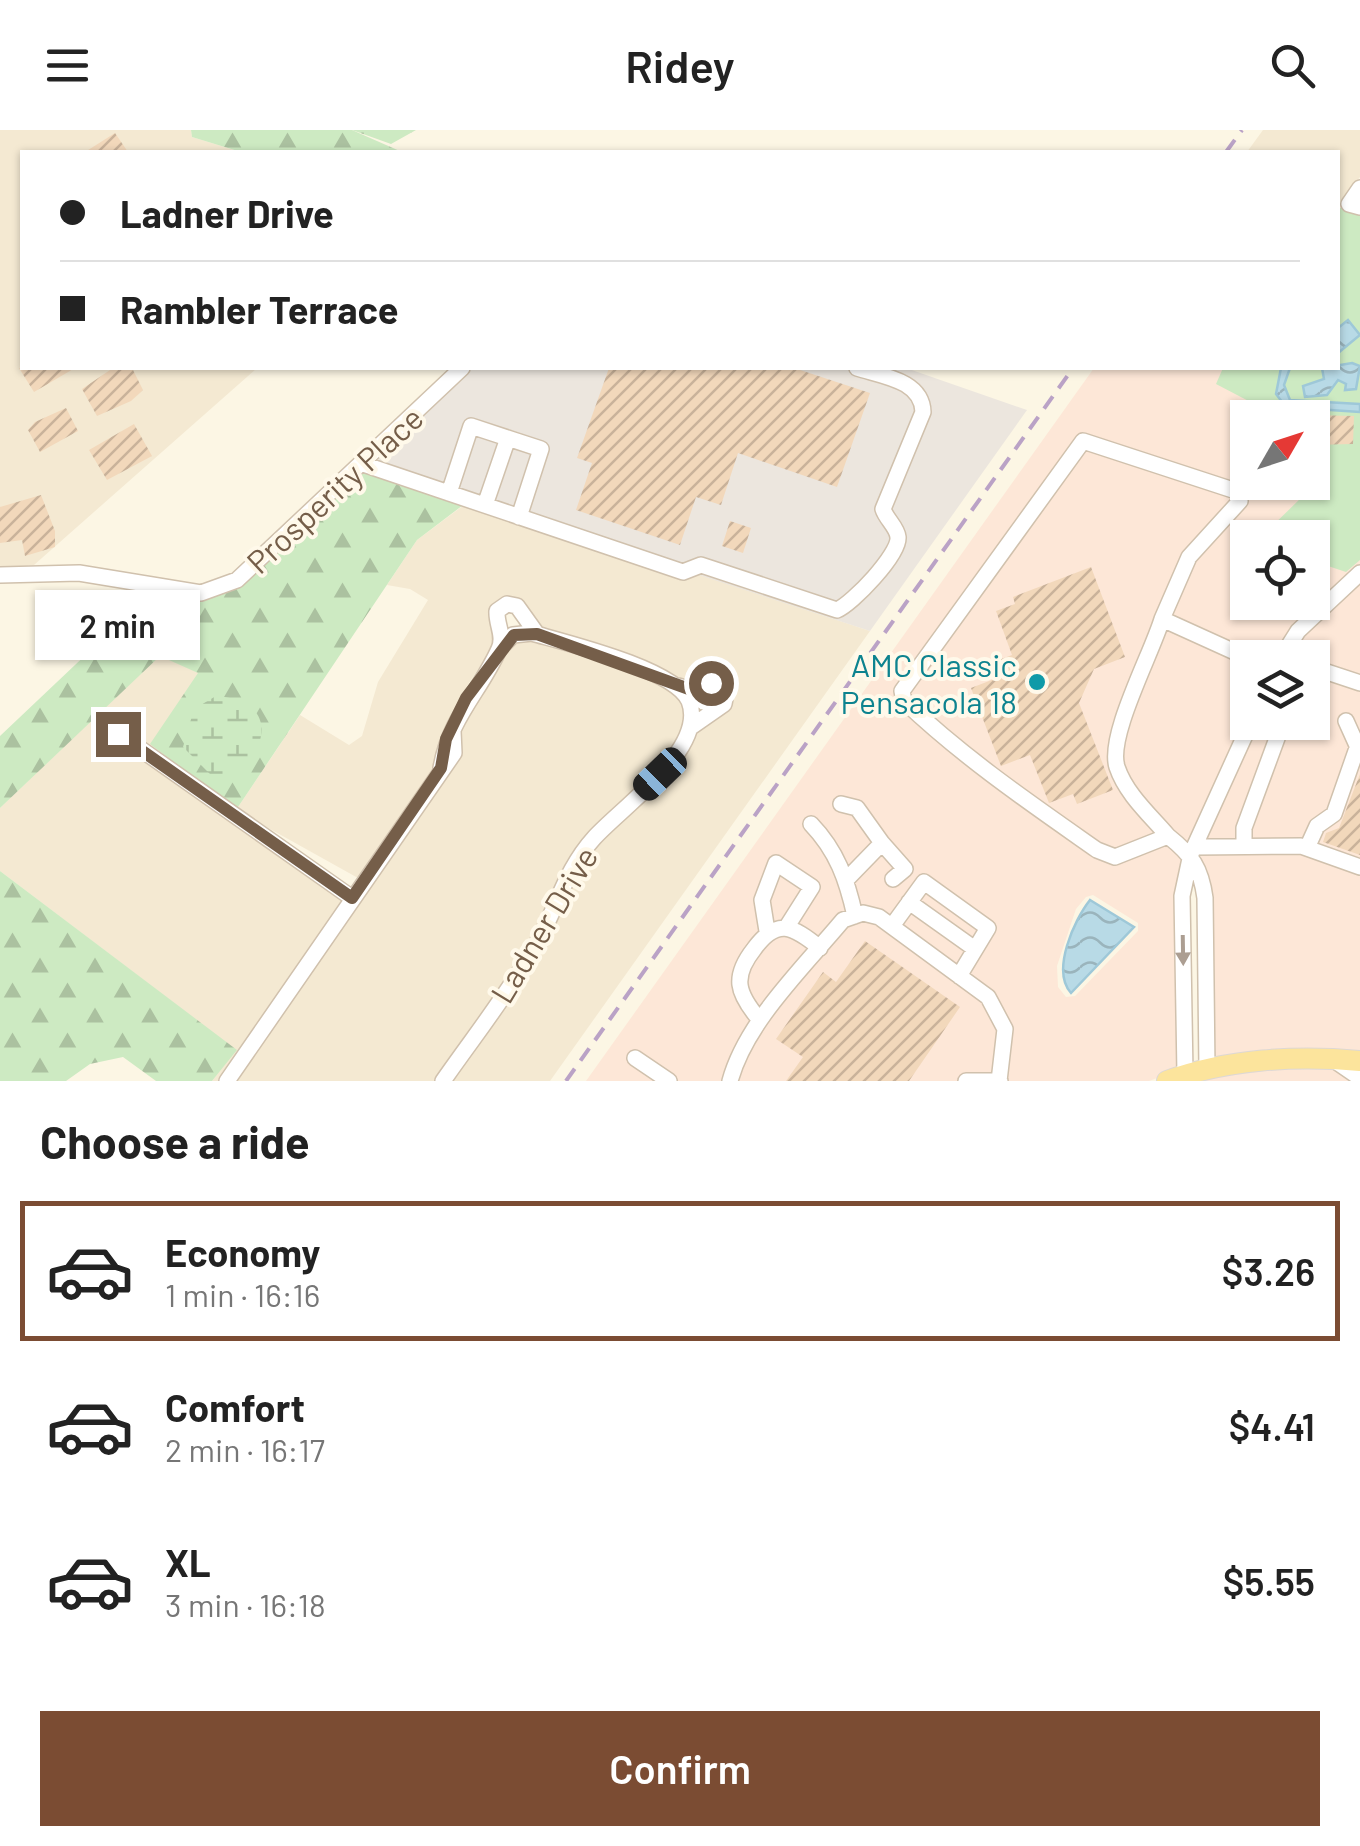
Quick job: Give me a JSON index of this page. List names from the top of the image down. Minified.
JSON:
{"streets":{"street":["Prosperity Place","Ladner Drive"]},"places":["AMC Classic Pensacola 18"],"north":"top right","page":{"header":"Ridey","banner":["Ladner Drive","Rambler Terrace"],"bubble":"2 min","heading":"Choose a ride","list":[{"name":"Economy","note":"1 min · 16:16","value":"$3.26"},{"name":"Comfort","note":"2 min · 16:17","value":"$4.41"},{"name":"XL","note":"3 min · 16:18","value":"$5.55"}],"buttons":"Confirm"}}
